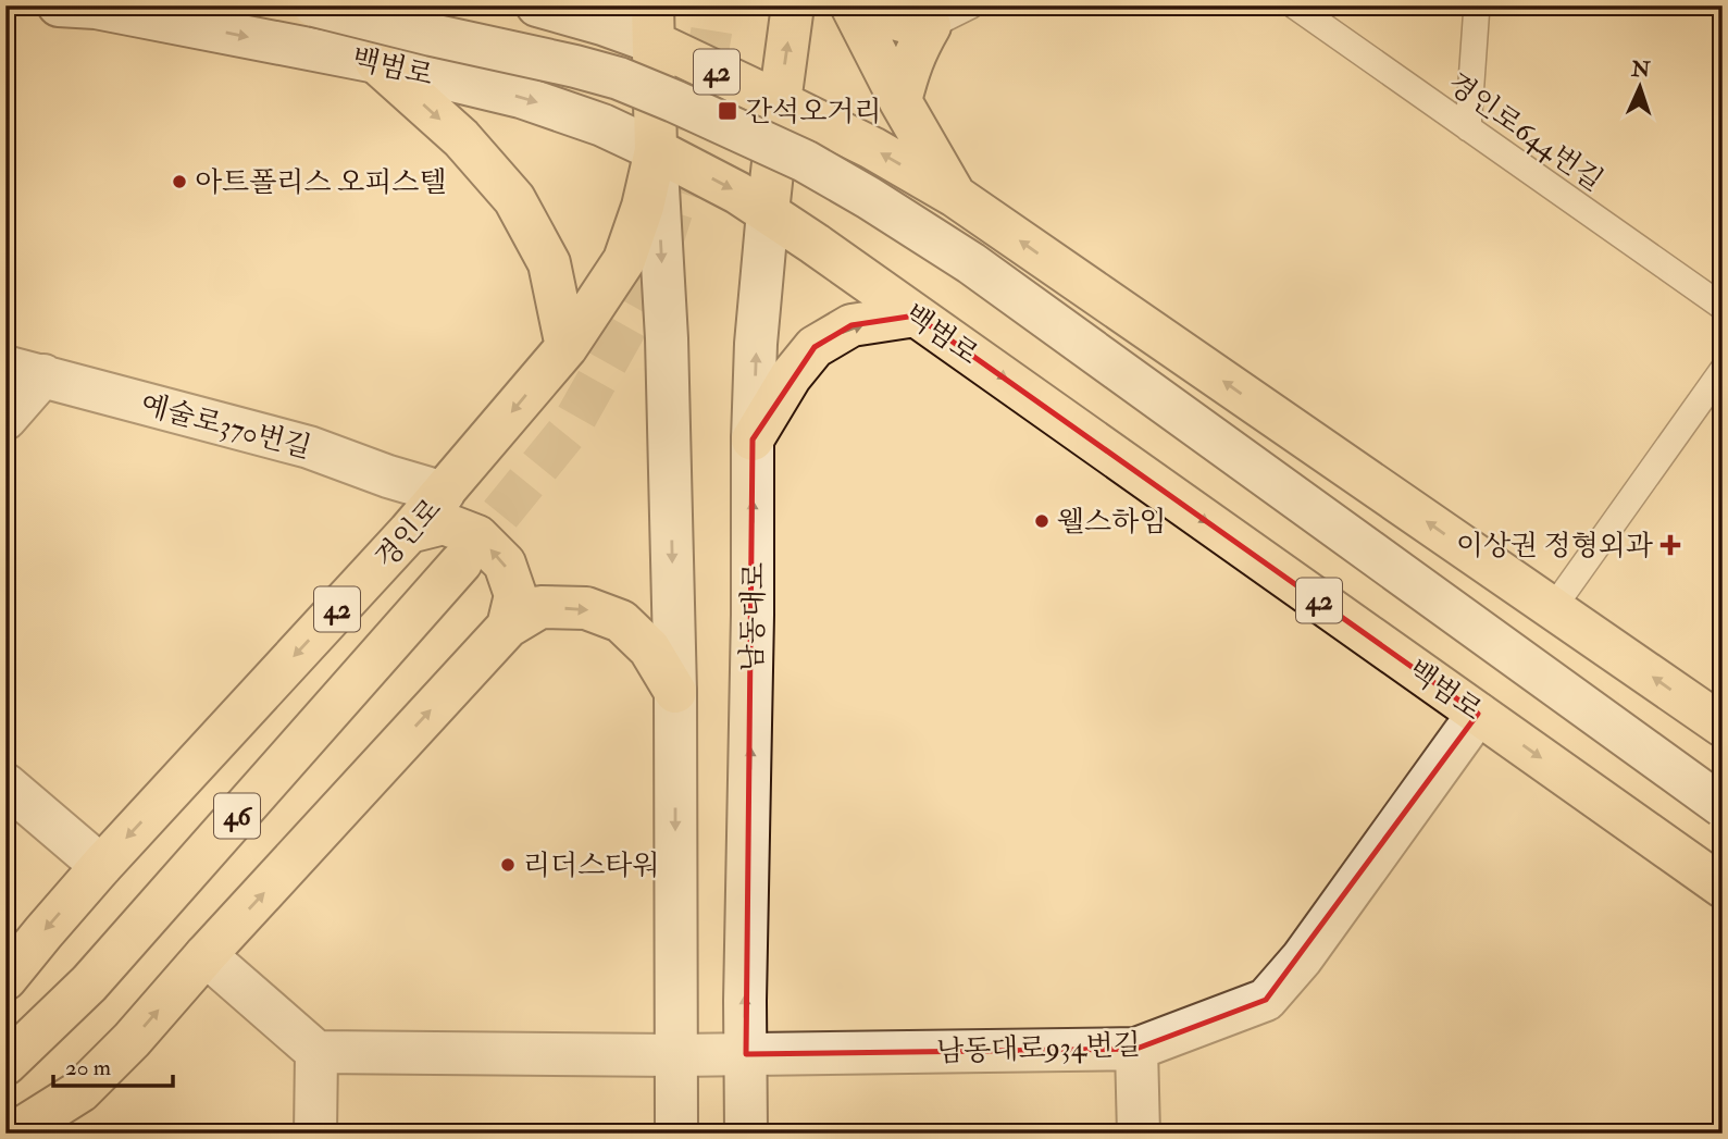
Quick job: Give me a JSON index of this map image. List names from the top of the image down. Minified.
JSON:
{"streets":{"main road":["백범로","42","예술로370번길","경인로","남동대로","46","남동대로934번길"],"lane":["경인로644번길"]},"crossings":[["백범로","경인로"],["백범로","남동대로"],["백범로","남동대로934번길"],["42","경인로"],["42","남동대로"],["예술로370번길","경인로"],["남동대로","남동대로934번길"]],"places":{"transit":["간석오거리"],"other":["아트폴리스 오피스텔","웰스하임","리더스타워"],"health":["이상권 정형외과"]},"scale_bar":"20 m","north":"top"}
